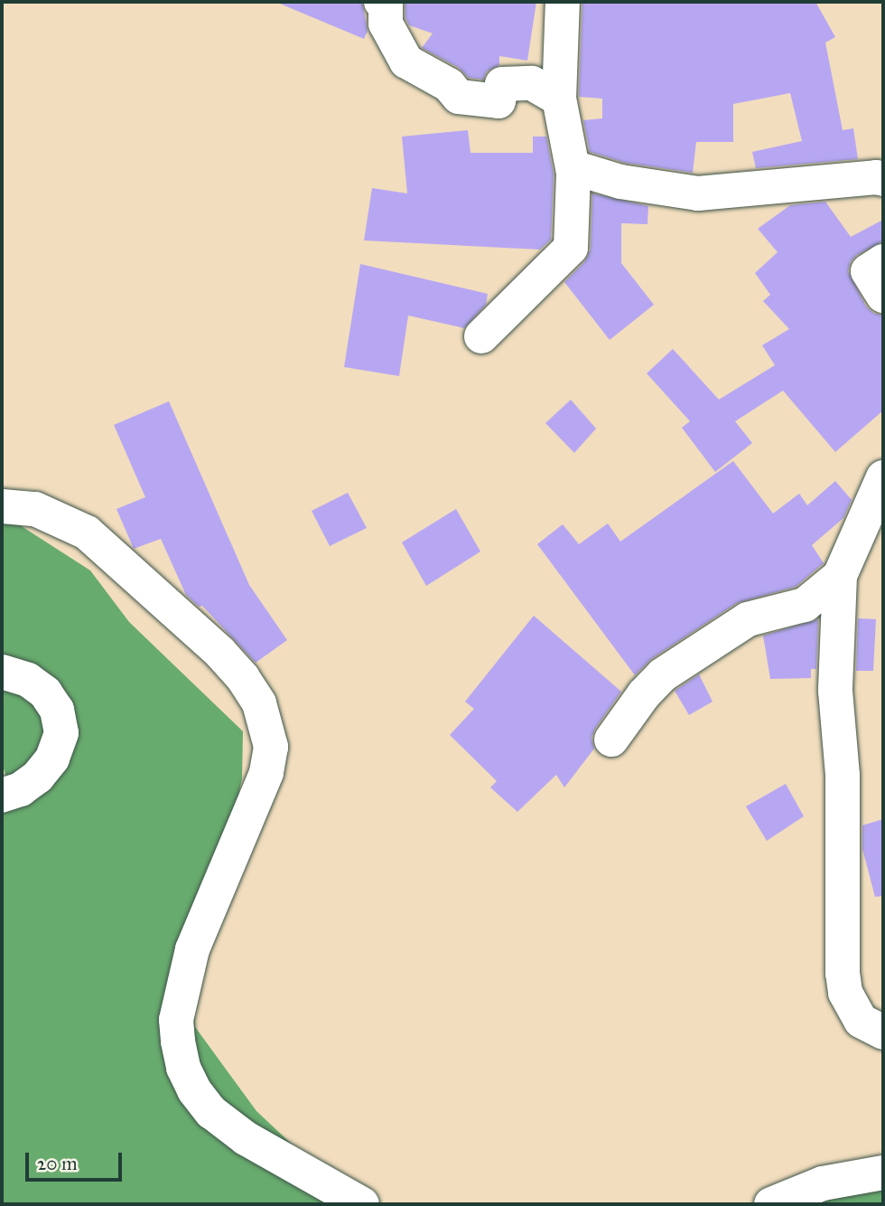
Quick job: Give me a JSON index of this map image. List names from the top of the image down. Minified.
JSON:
{"scale_bar":"20 m"}
